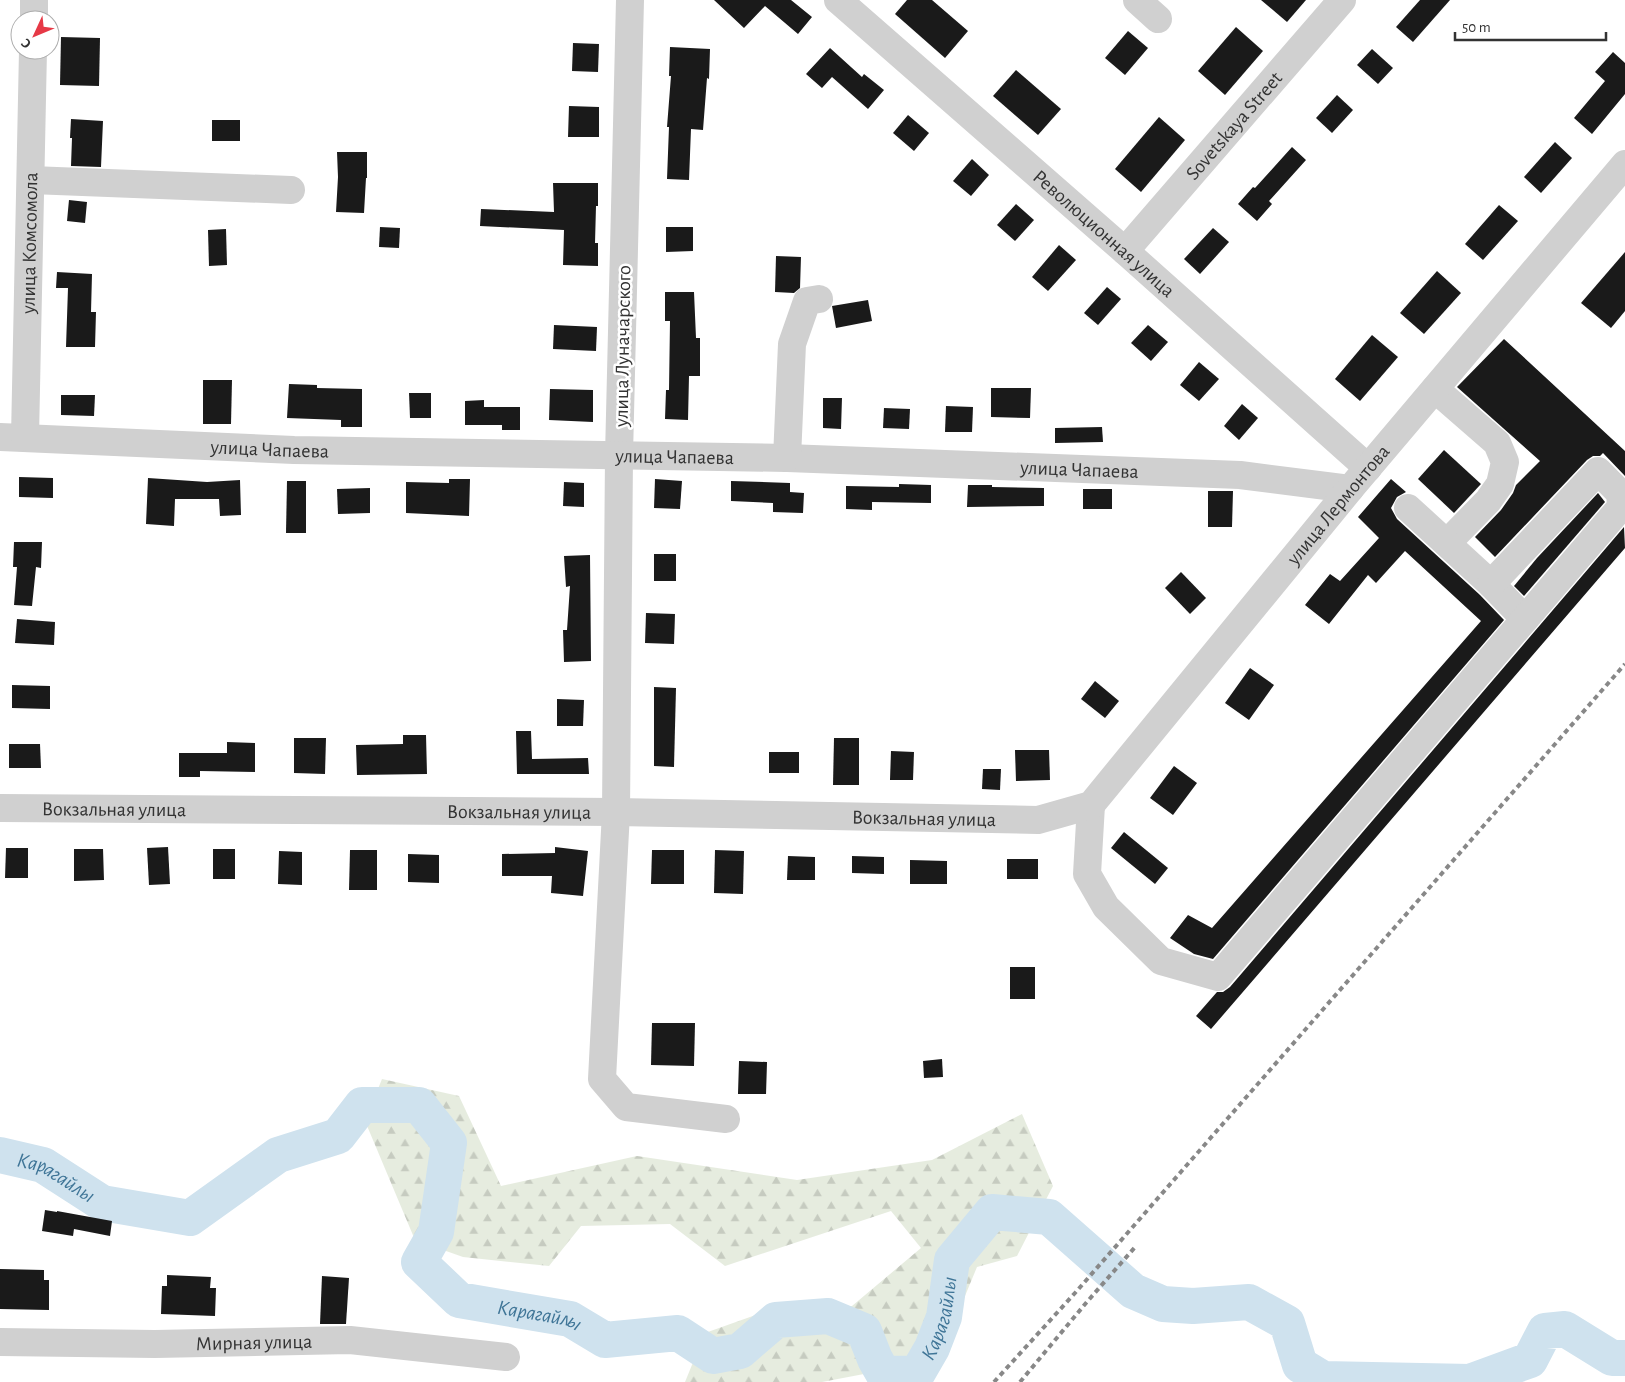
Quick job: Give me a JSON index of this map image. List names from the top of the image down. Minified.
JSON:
{"streets":{"street":["Sovetskaya Street","Революционная улица","улица Комсомола","улица Луначарского","улица Чапаева","улица Лермонтова","Вокзальная улица","Мирная улица"]},"crossings":[["Sovetskaya Street","Революционная улица"],["Революционная улица","улица Лермонтова"],["улица Комсомола","улица Чапаева"],["улица Луначарского","улица Чапаева"],["улица Луначарского","Вокзальная улица"],["улица Чапаева","улица Лермонтова"],["улица Лермонтова","Вокзальная улица"]],"water":["Карагайлы"],"scale_bar":"50 m","north":"bottom left"}
